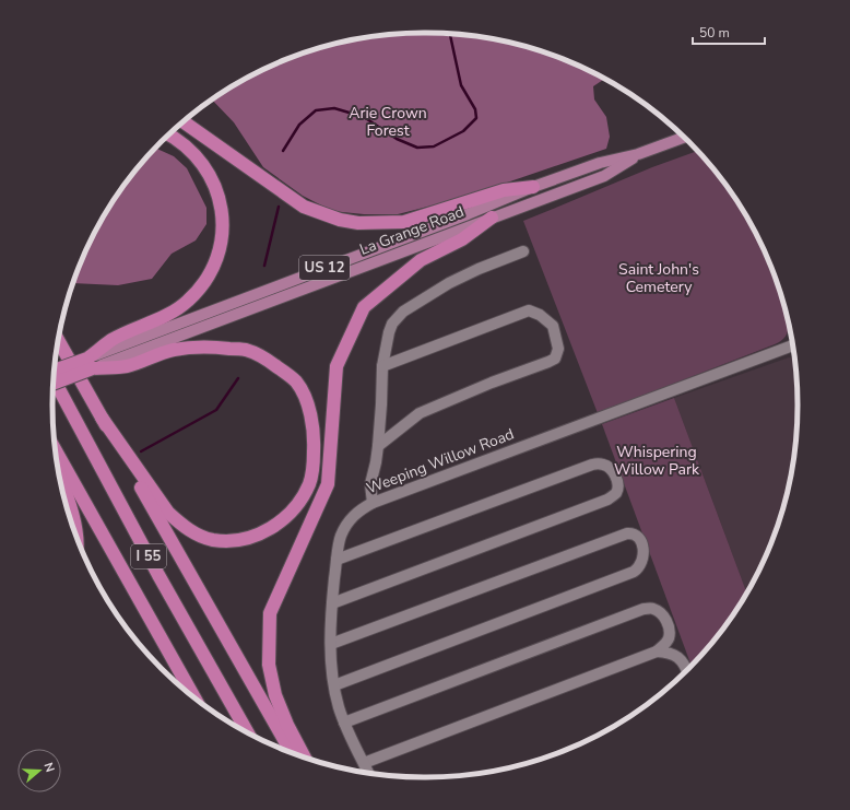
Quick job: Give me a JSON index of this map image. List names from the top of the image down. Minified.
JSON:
{"streets":{"highway":["I 55"],"main road":["La Grange Road","US 12"],"street":["Weeping Willow Road"]},"parks":["Arie Crown Forest","Saint John's Cemetery","Whispering Willow Park"],"scale_bar":"50 m","north":"right"}
